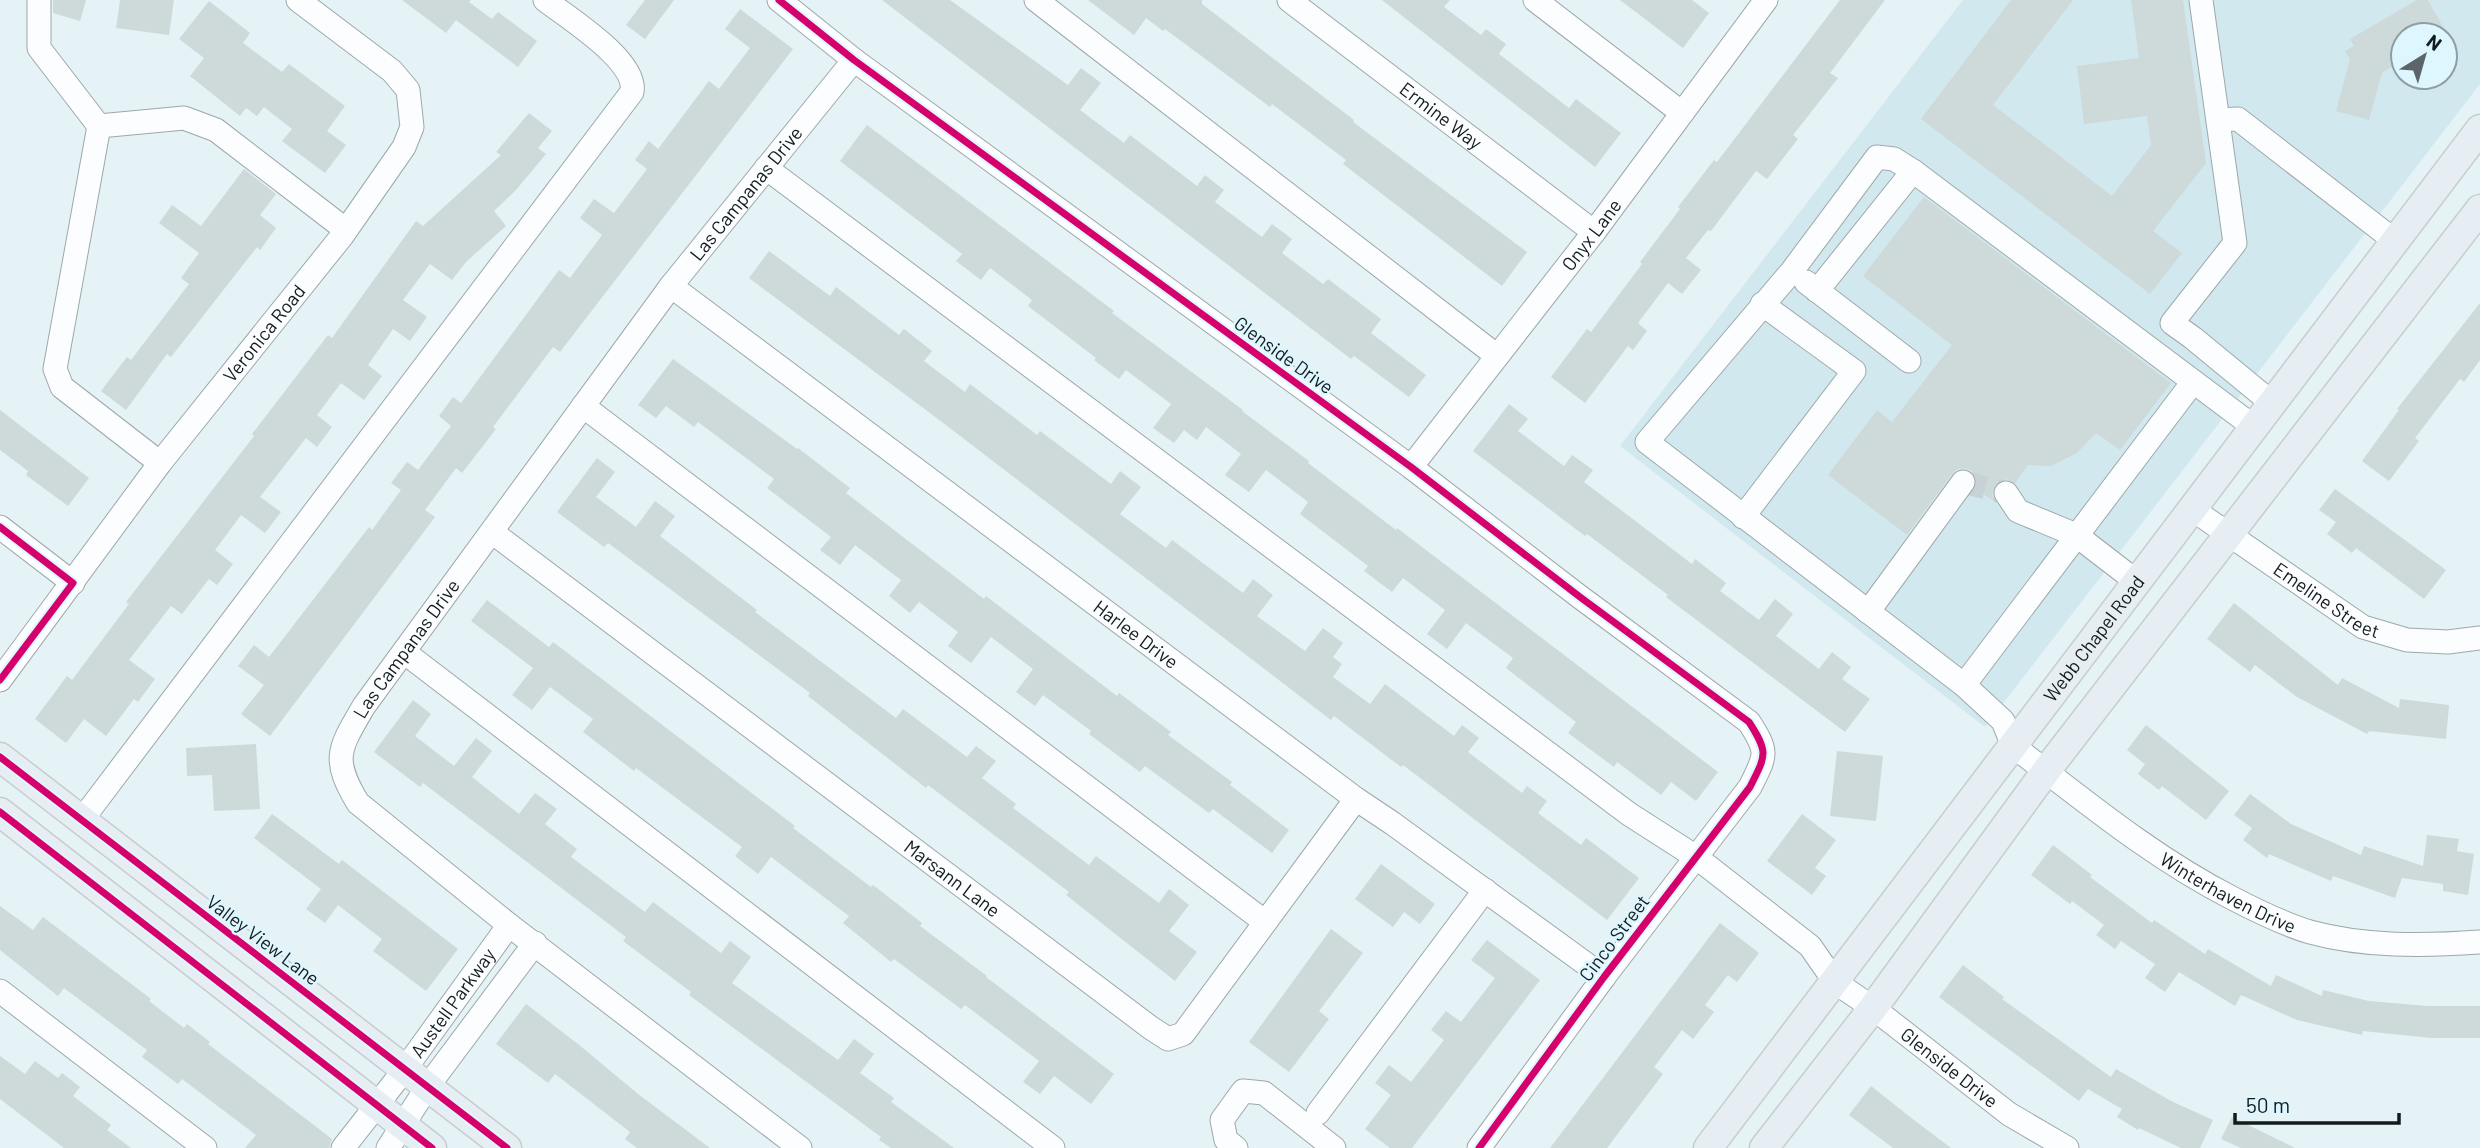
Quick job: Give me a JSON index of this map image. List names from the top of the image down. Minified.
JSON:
{"streets":{"main road":["Webb Chapel Road","Valley View Lane"],"street":["Ermine Way","Las Campanas Drive","Onyx Lane","Veronica Road","Glenside Drive","Emeline Street","Harlee Drive","Marsann Lane","Winterhaven Drive","Cinco Street","Austell Parkway"]},"crossings":[["Ermine Way","Onyx Lane"],["Las Campanas Drive","Glenside Drive"],["Las Campanas Drive","Harlee Drive"],["Las Campanas Drive","Marsann Lane"],["Las Campanas Drive","Austell Parkway"],["Onyx Lane","Glenside Drive"],["Glenside Drive","Webb Chapel Road"],["Glenside Drive","Cinco Street"],["Emeline Street","Webb Chapel Road"],["Harlee Drive","Marsann Lane"],["Harlee Drive","Cinco Street"],["Webb Chapel Road","Winterhaven Drive"],["Valley View Lane","Austell Parkway"]],"scale_bar":"50 m","north":"top right"}
